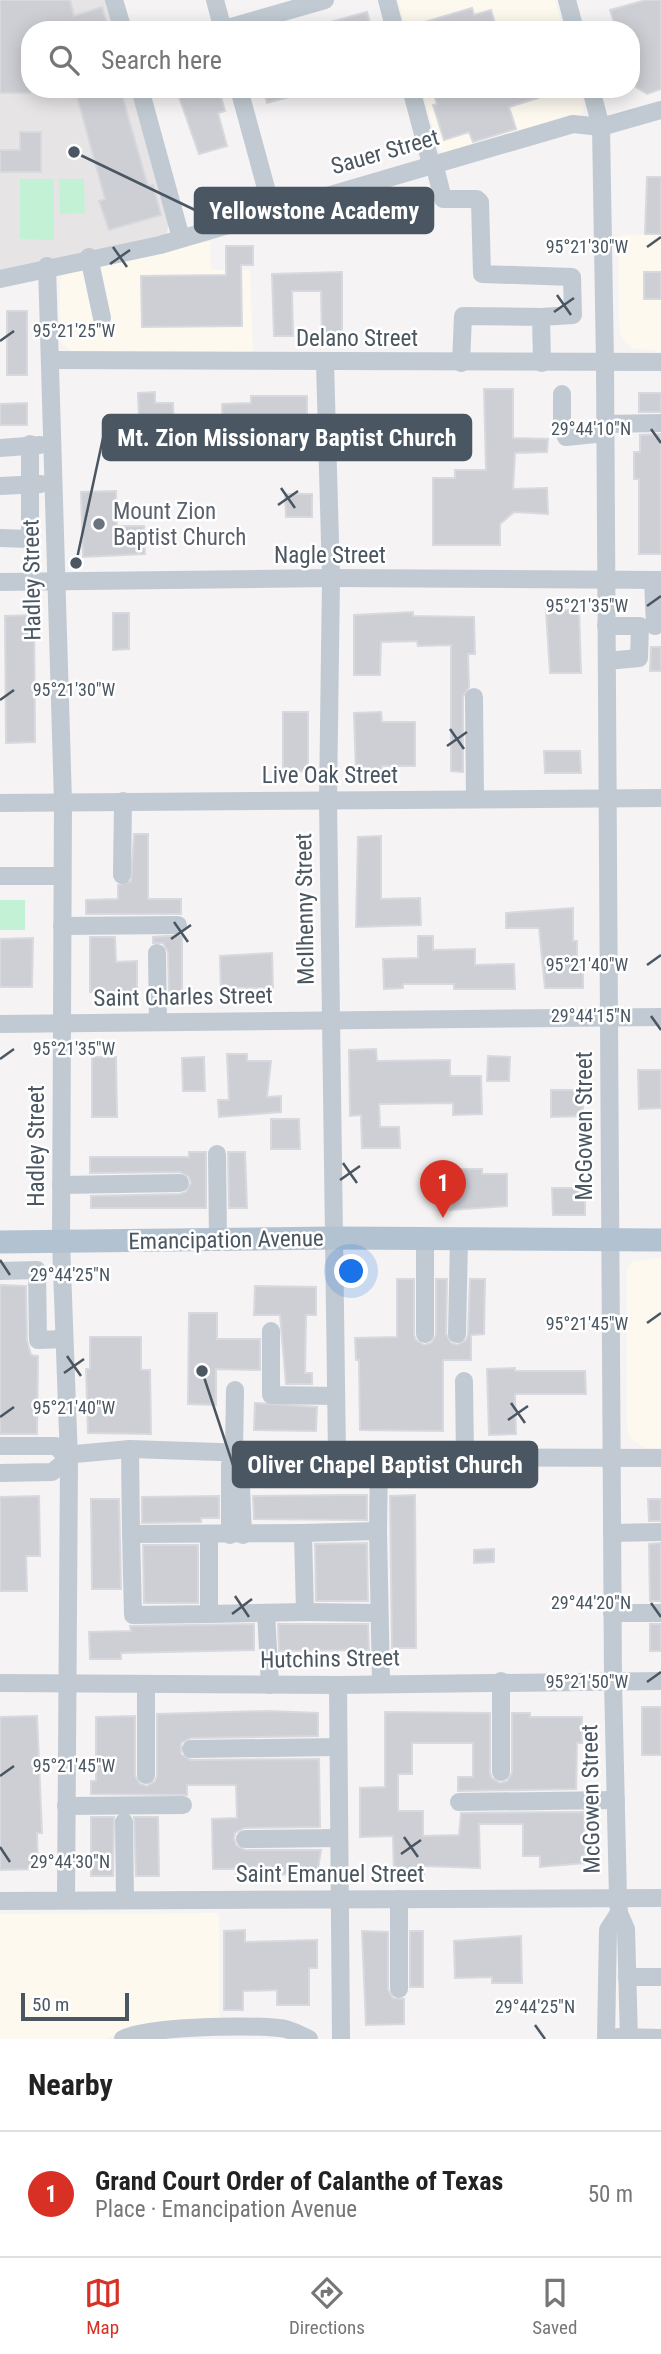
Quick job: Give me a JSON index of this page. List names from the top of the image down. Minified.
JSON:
{"streets":{"main road":["Emancipation Avenue"],"street":["Sauer Street","Delano Street","Nagle Street","Hadley Street","Live Oak Street","McIlhenny Street","Saint Charles Street","McGowen Street","Hutchins Street","Saint Emanuel Street"]},"crossings":[["Sauer Street","Hadley Street"],["Sauer Street","McGowen Street"],["Delano Street","Hadley Street"],["Delano Street","McIlhenny Street"],["Delano Street","McGowen Street"],["Nagle Street","Hadley Street"],["Nagle Street","McIlhenny Street"],["Nagle Street","McGowen Street"],["Hadley Street","Live Oak Street"],["Hadley Street","Saint Charles Street"],["Hadley Street","Emancipation Avenue"],["Hadley Street","Hutchins Street"],["Hadley Street","Saint Emanuel Street"],["Live Oak Street","McIlhenny Street"],["Live Oak Street","McGowen Street"],["McIlhenny Street","Saint Charles Street"],["McIlhenny Street","Emancipation Avenue"],["Saint Charles Street","McGowen Street"],["McGowen Street","Emancipation Avenue"],["McGowen Street","Hutchins Street"],["McGowen Street","Saint Emanuel Street"]],"places":["Yellowstone Academy","Mount Zion Baptist Church","Mt. Zion Missionary Baptist Church","Oliver Chapel Baptist Church"],"scale_bar":"50 m","page":{"search":"Search here","pins":"1","scale":"50 m","heading":"Nearby","list":[{"mark":"1","name":"Grand Court Order of Calanthe of Texas","note":"Place · Emancipation Avenue","value":"50 m"}],"nav":["Map","Directions","Saved"]},"coordinates":["95°21'30\"W","95°21'25\"W","29°44'10\"N","95°21'35\"W","95°21'40\"W","29°44'15\"N","29°44'25\"N","95°21'45\"W","29°44'20\"N","95°21'50\"W","29°44'30\"N"]}
